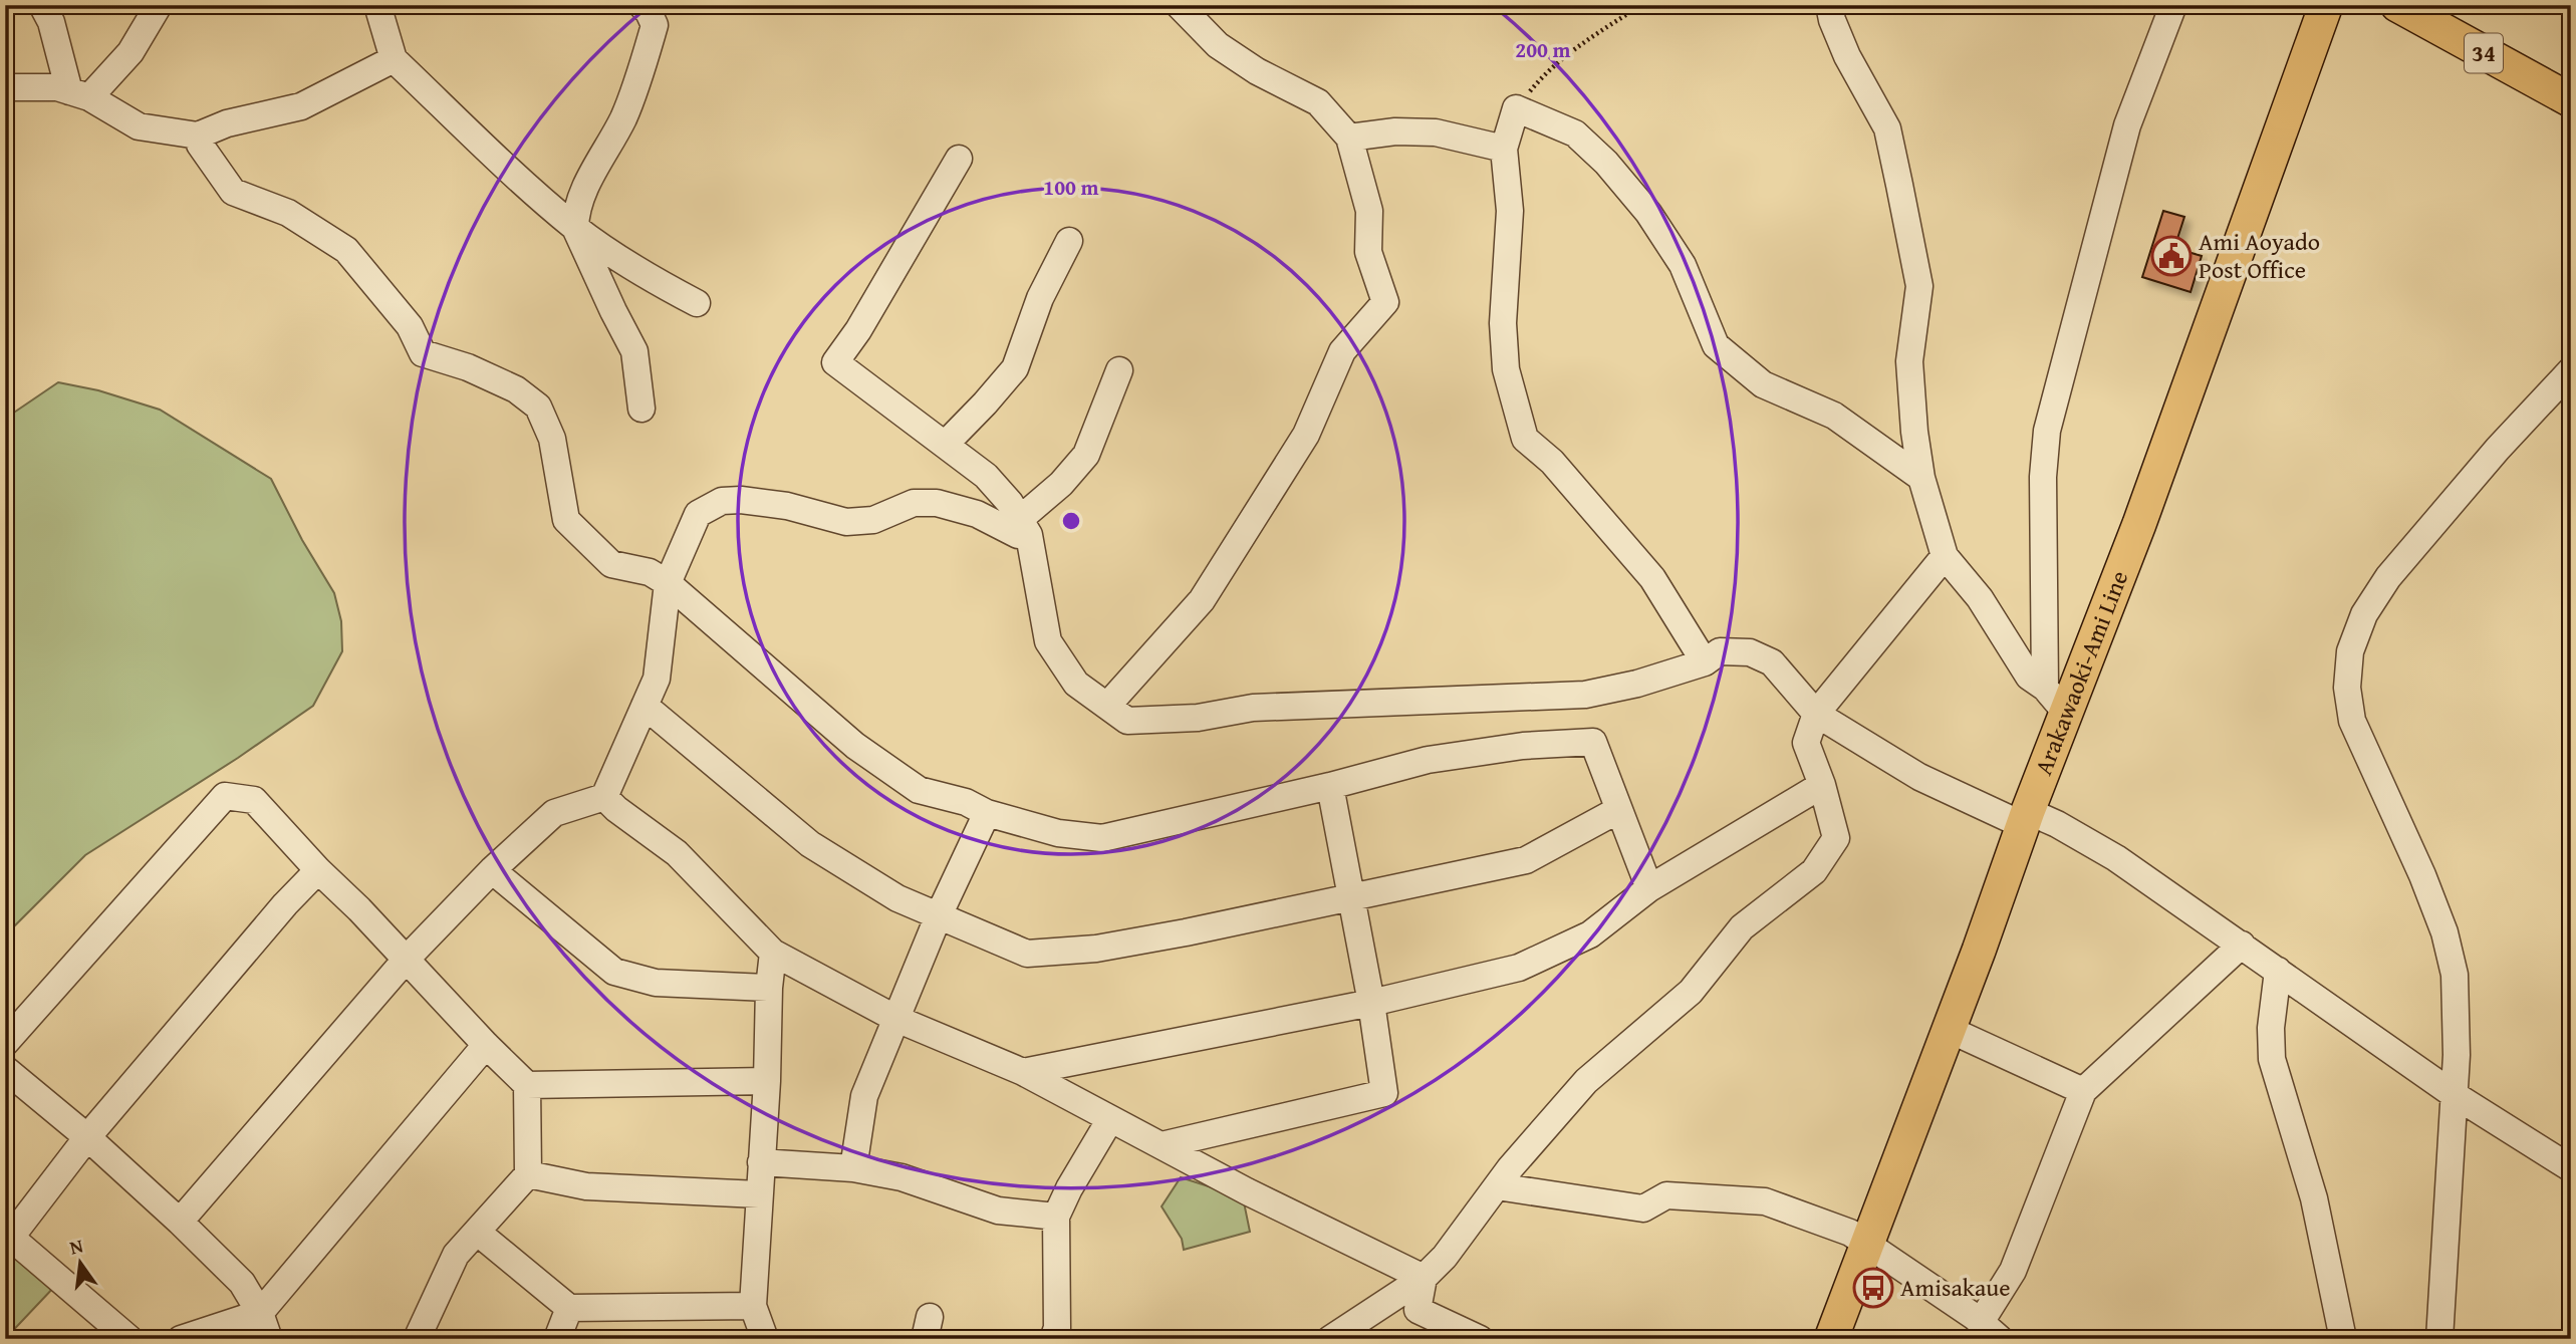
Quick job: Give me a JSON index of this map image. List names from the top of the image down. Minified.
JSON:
{"streets":{"main road":["34","Arakawaoki-Ami Line"]},"places":{"public building":["Ami Aoyado Post Office"],"bus stop":["Amisakaue"]},"north":"top","rings":["200 m","100 m"]}
